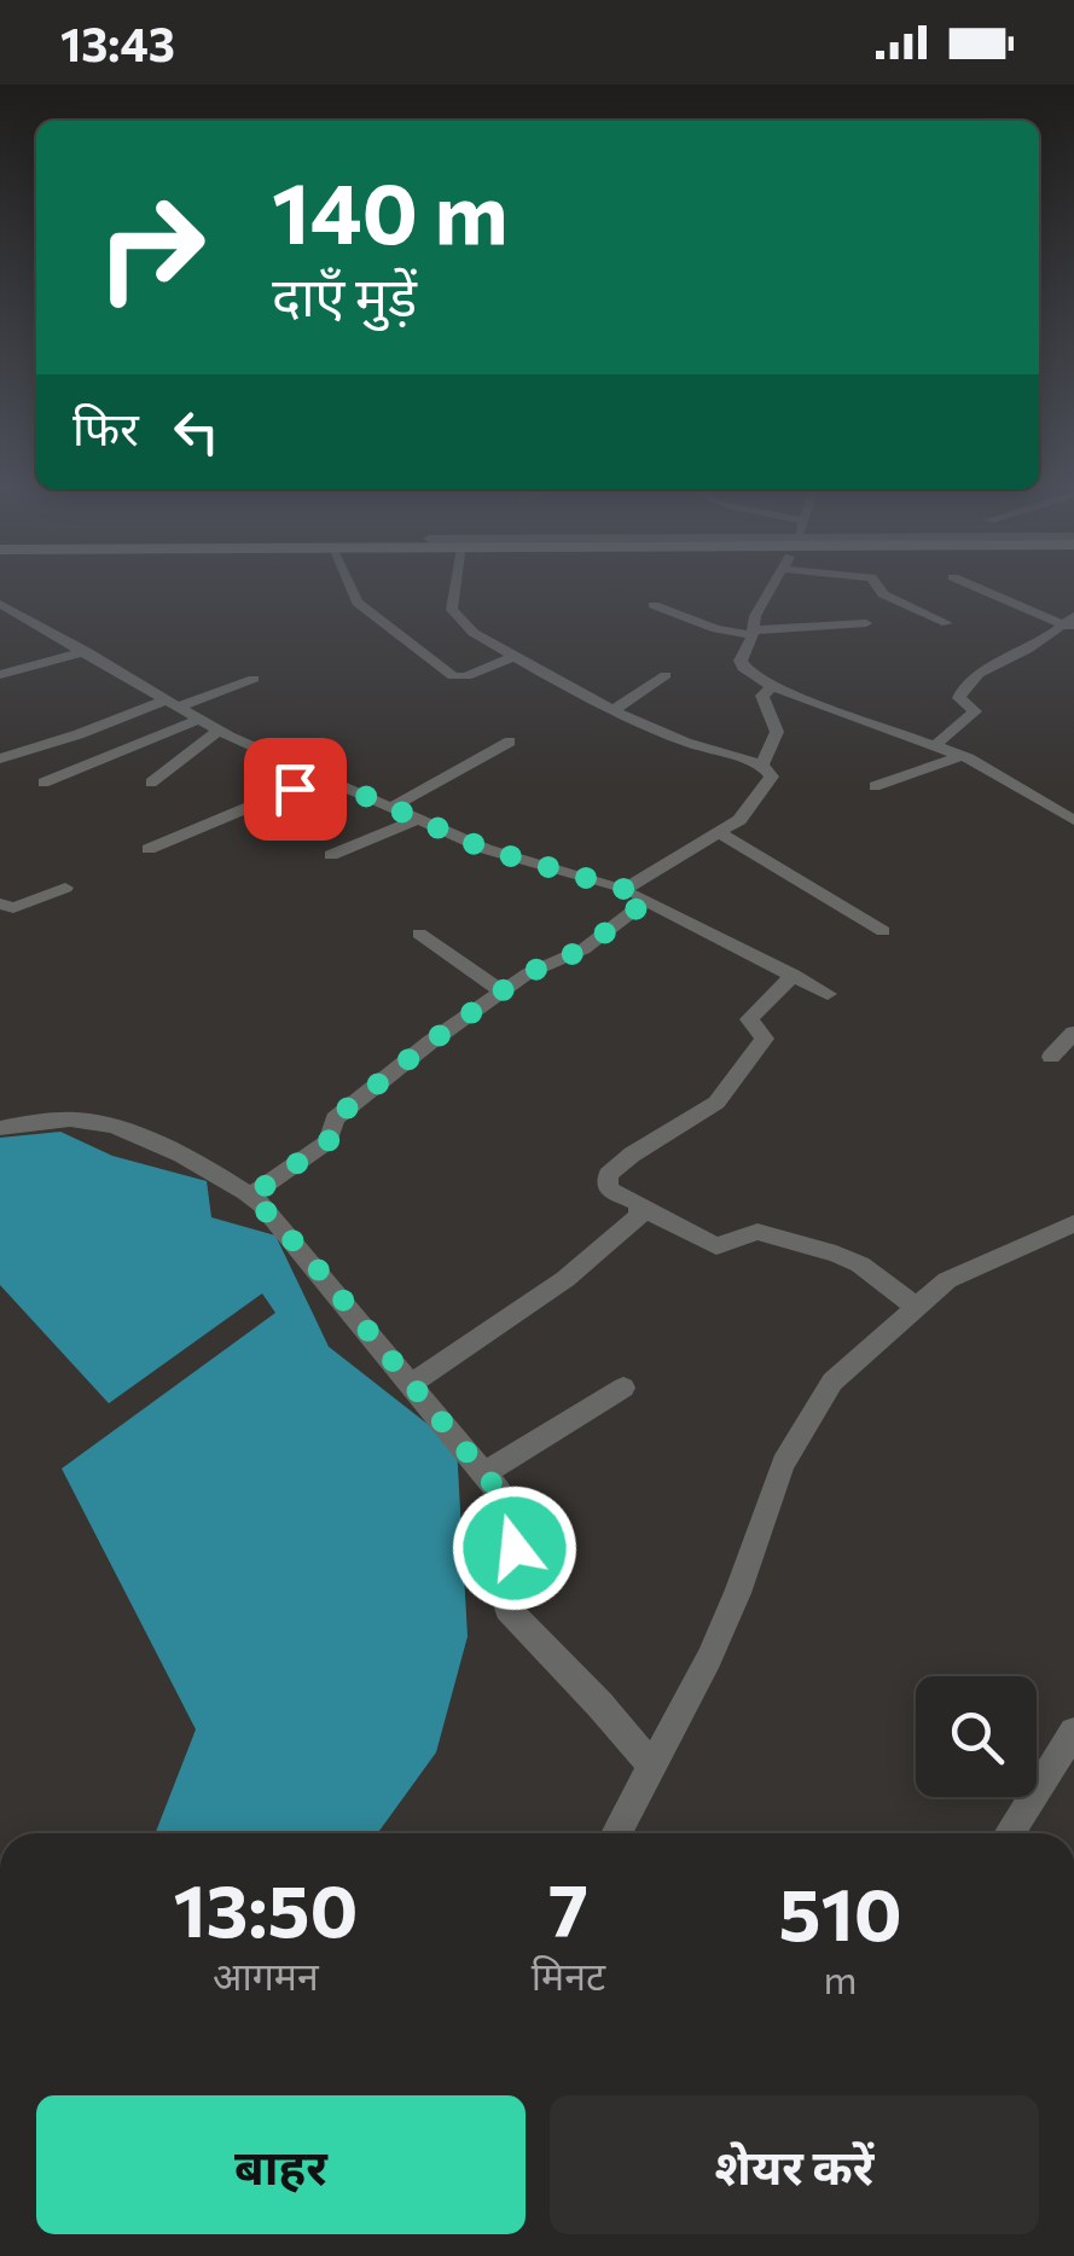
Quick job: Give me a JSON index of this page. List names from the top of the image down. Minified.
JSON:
{"page":{"status":"13:43","turn":["140 m","दाएँ मुड़ें"],"then":"फिर","eta":["13:50","आगमन","7","मिनट","510","m"],"buttons":["बाहर","शेयर करें"]}}
